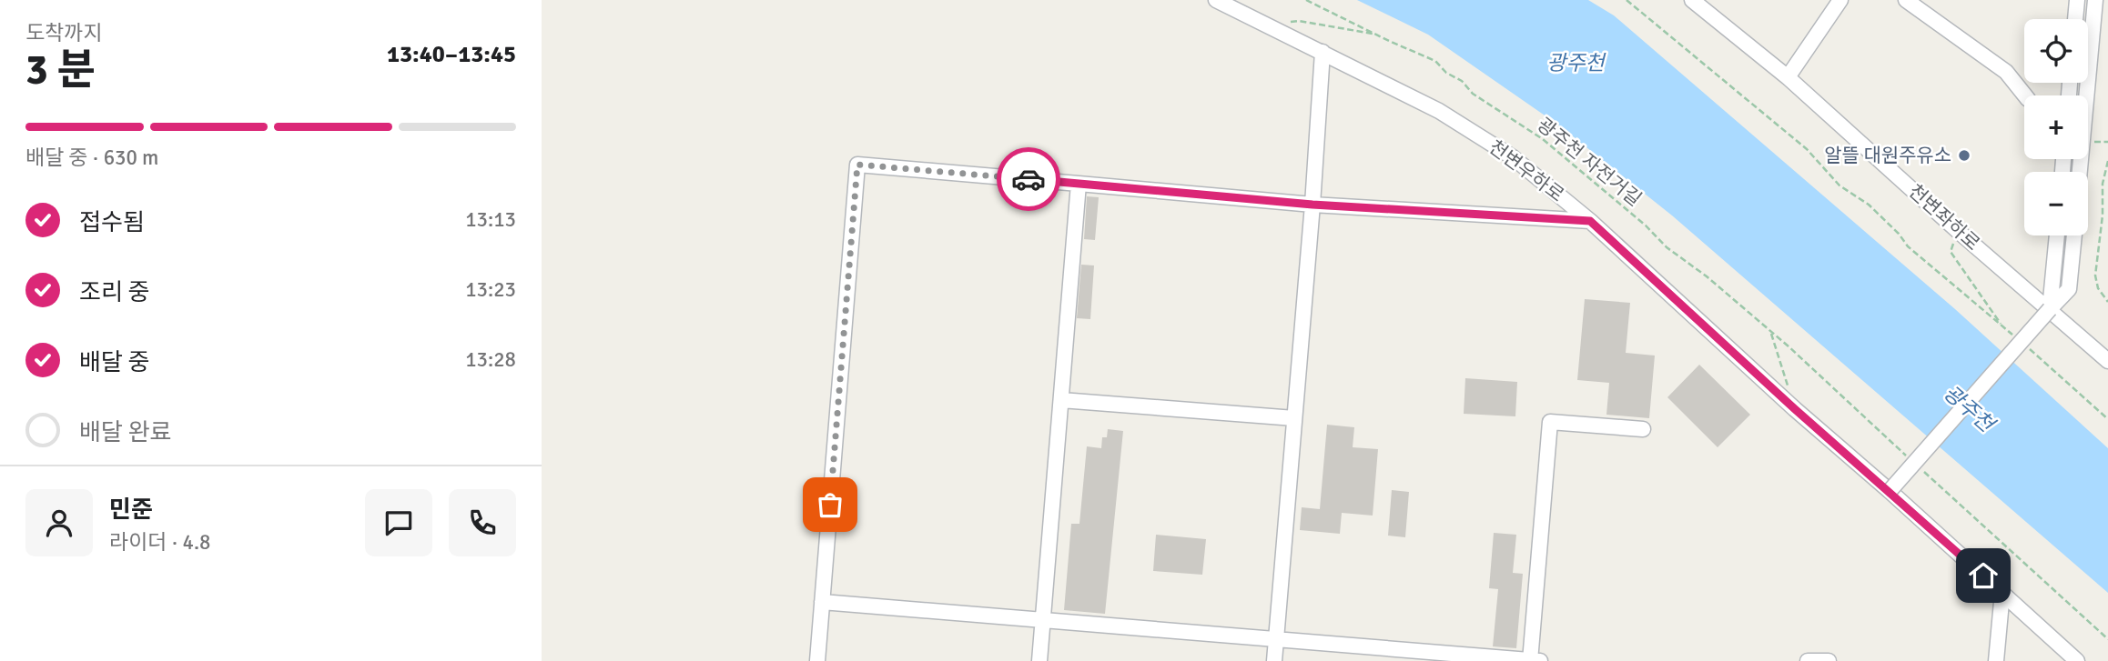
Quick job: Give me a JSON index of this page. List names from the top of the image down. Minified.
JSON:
{"streets":{"street":["천변우하로","천변좌하로"],"path":["광주천 자전거길"]},"water":["광주천"],"places":["알뜰 대원주유소"],"page":{"heading":["3 분","도착까지","13:40–13:45"],"panel":["민준","라이더 · 4.8"],"map_buttons":["+","−"],"bar":"배달 중 · 630 m","list":[["접수됨","13:13"],["조리 중","13:23"],["배달 중","13:28"],"배달 완료"]}}
